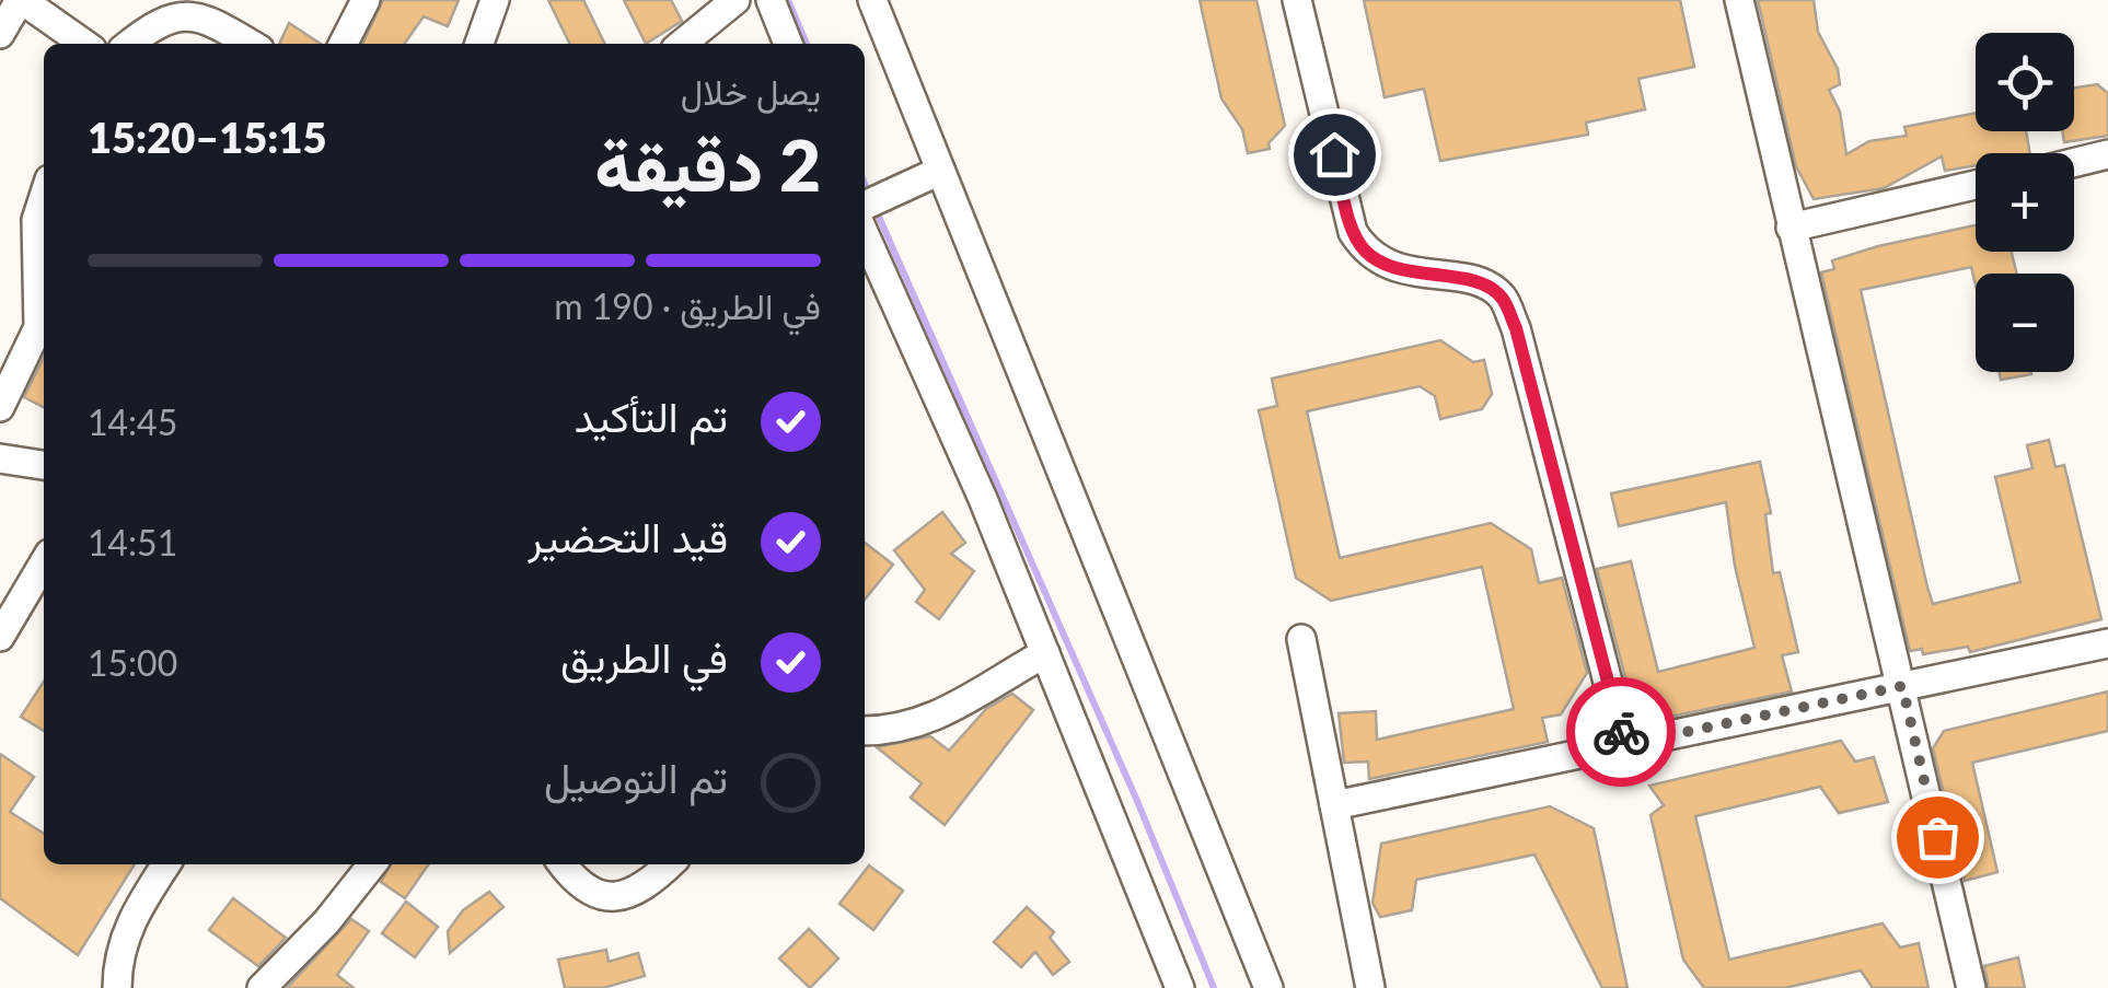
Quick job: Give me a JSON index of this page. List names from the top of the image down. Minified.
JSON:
{"page":{"map_buttons":["+","−"],"heading":["2 دقيقة","يصل خلال","15:15–15:20"],"bar":"في الطريق · 190 m","list":[["تم التأكيد","14:45"],["قيد التحضير","14:51"],["في الطريق","15:00"],"تم التوصيل"]}}
